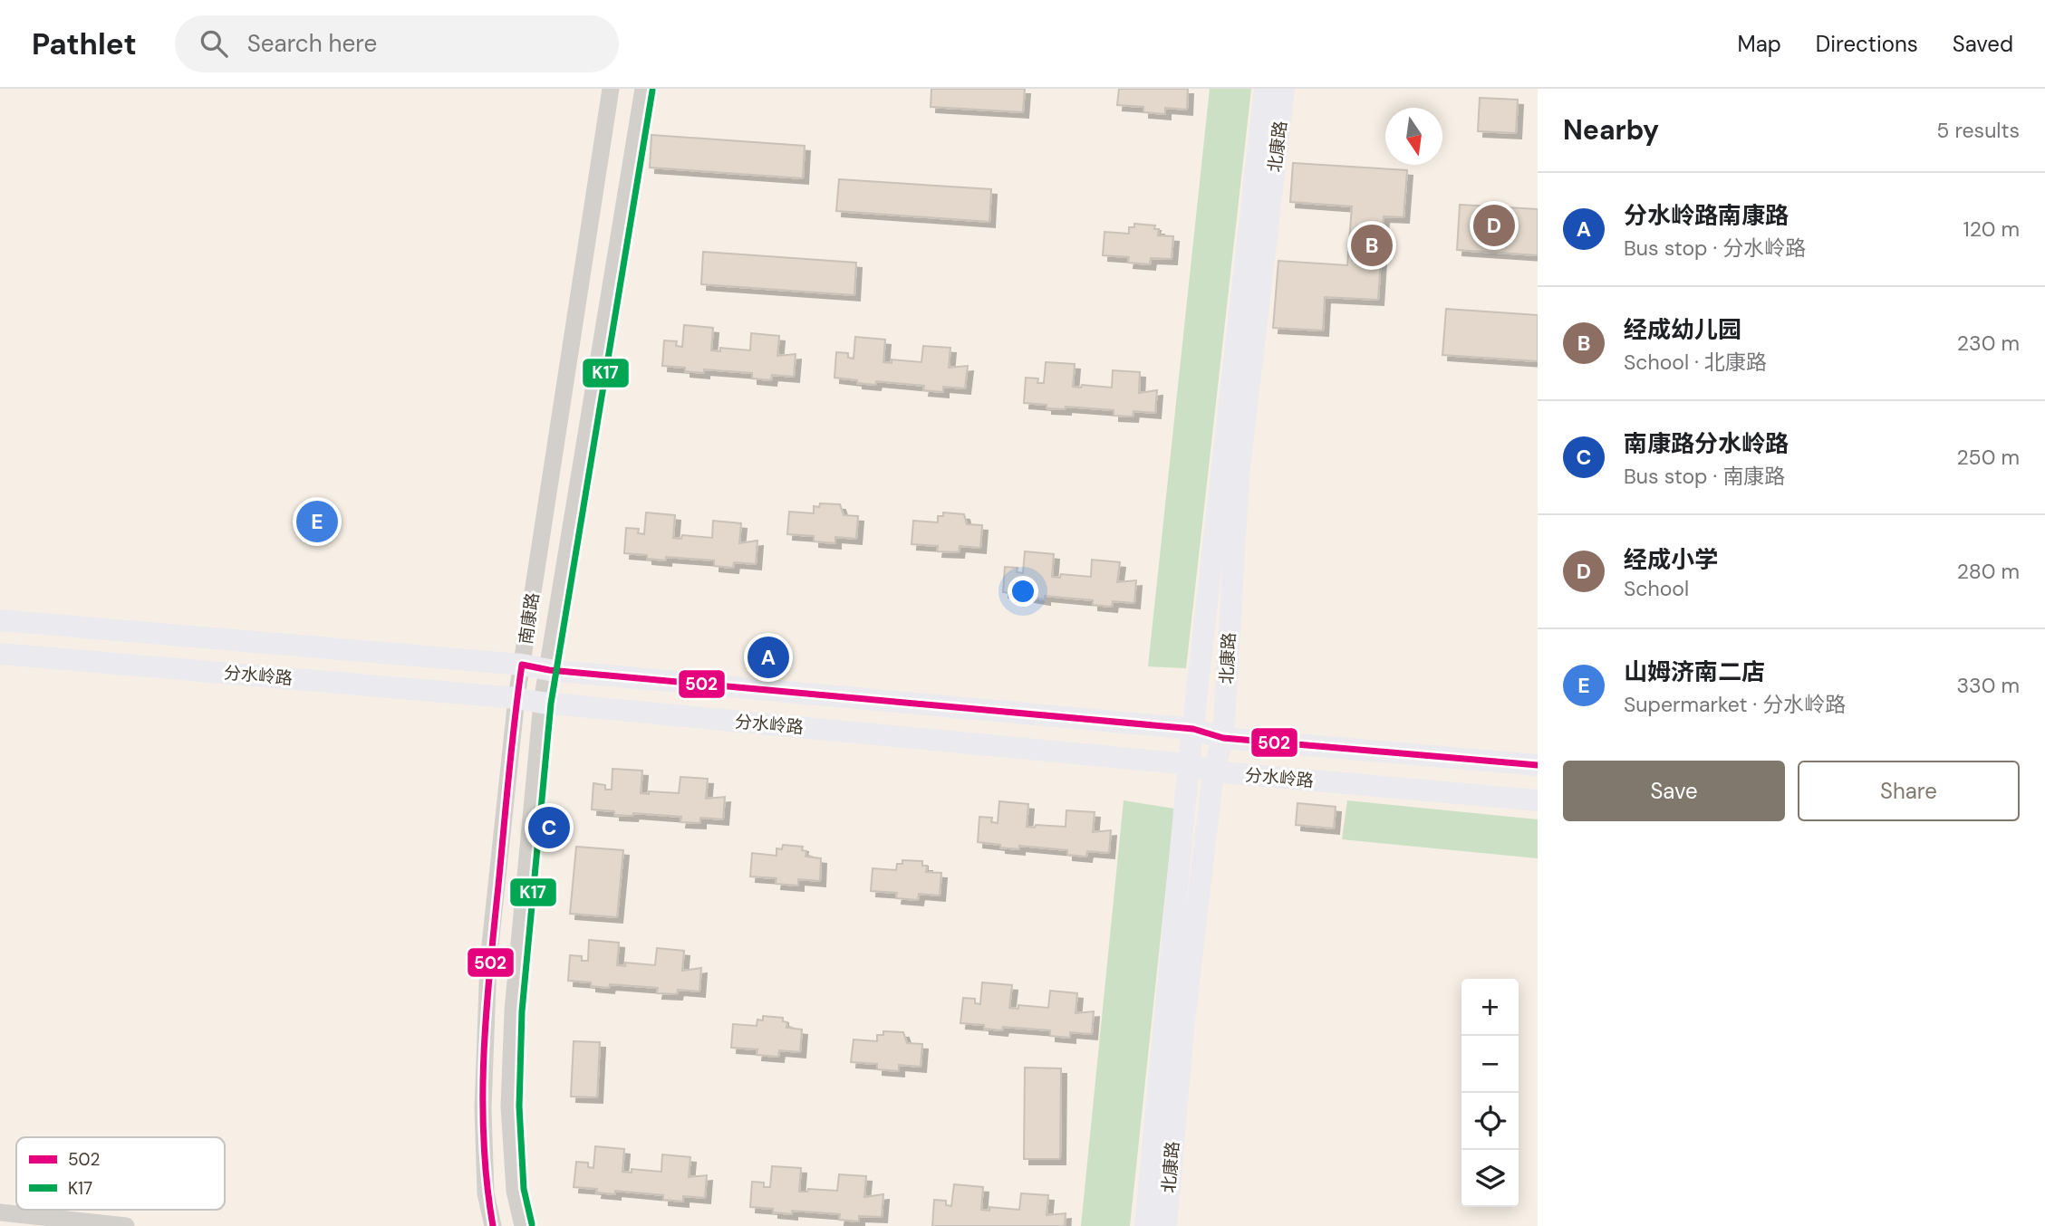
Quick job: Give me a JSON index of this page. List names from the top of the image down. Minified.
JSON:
{"streets":{"main road":["北康路","分水岭路"],"street":["南康路"]},"crossings":[["北康路","分水岭路"],["南康路","分水岭路"]],"lines":["transit line K17","transit line 502"],"legend":["502","K17"],"north":"bottom","page":{"header":"Pathlet","search":"Search here","nav":["Map","Directions","Saved"],"heading":["Nearby","5 results"],"list":[{"mark":"A","name":"分水岭路南康路","note":"Bus stop · 分水岭路","value":"120 m"},{"mark":"B","name":"经成幼儿园","note":"School · 北康路","value":"230 m"},{"mark":"C","name":"南康路分水岭路","note":"Bus stop · 南康路","value":"250 m"},{"mark":"D","name":"经成小学","note":"School","value":"280 m"},{"mark":"E","name":"山姆济南二店","note":"Supermarket · 分水岭路","value":"330 m"}],"pins":["D","B","E","A","C"],"buttons":["Save","Share"],"map_buttons":["+","−"]}}
